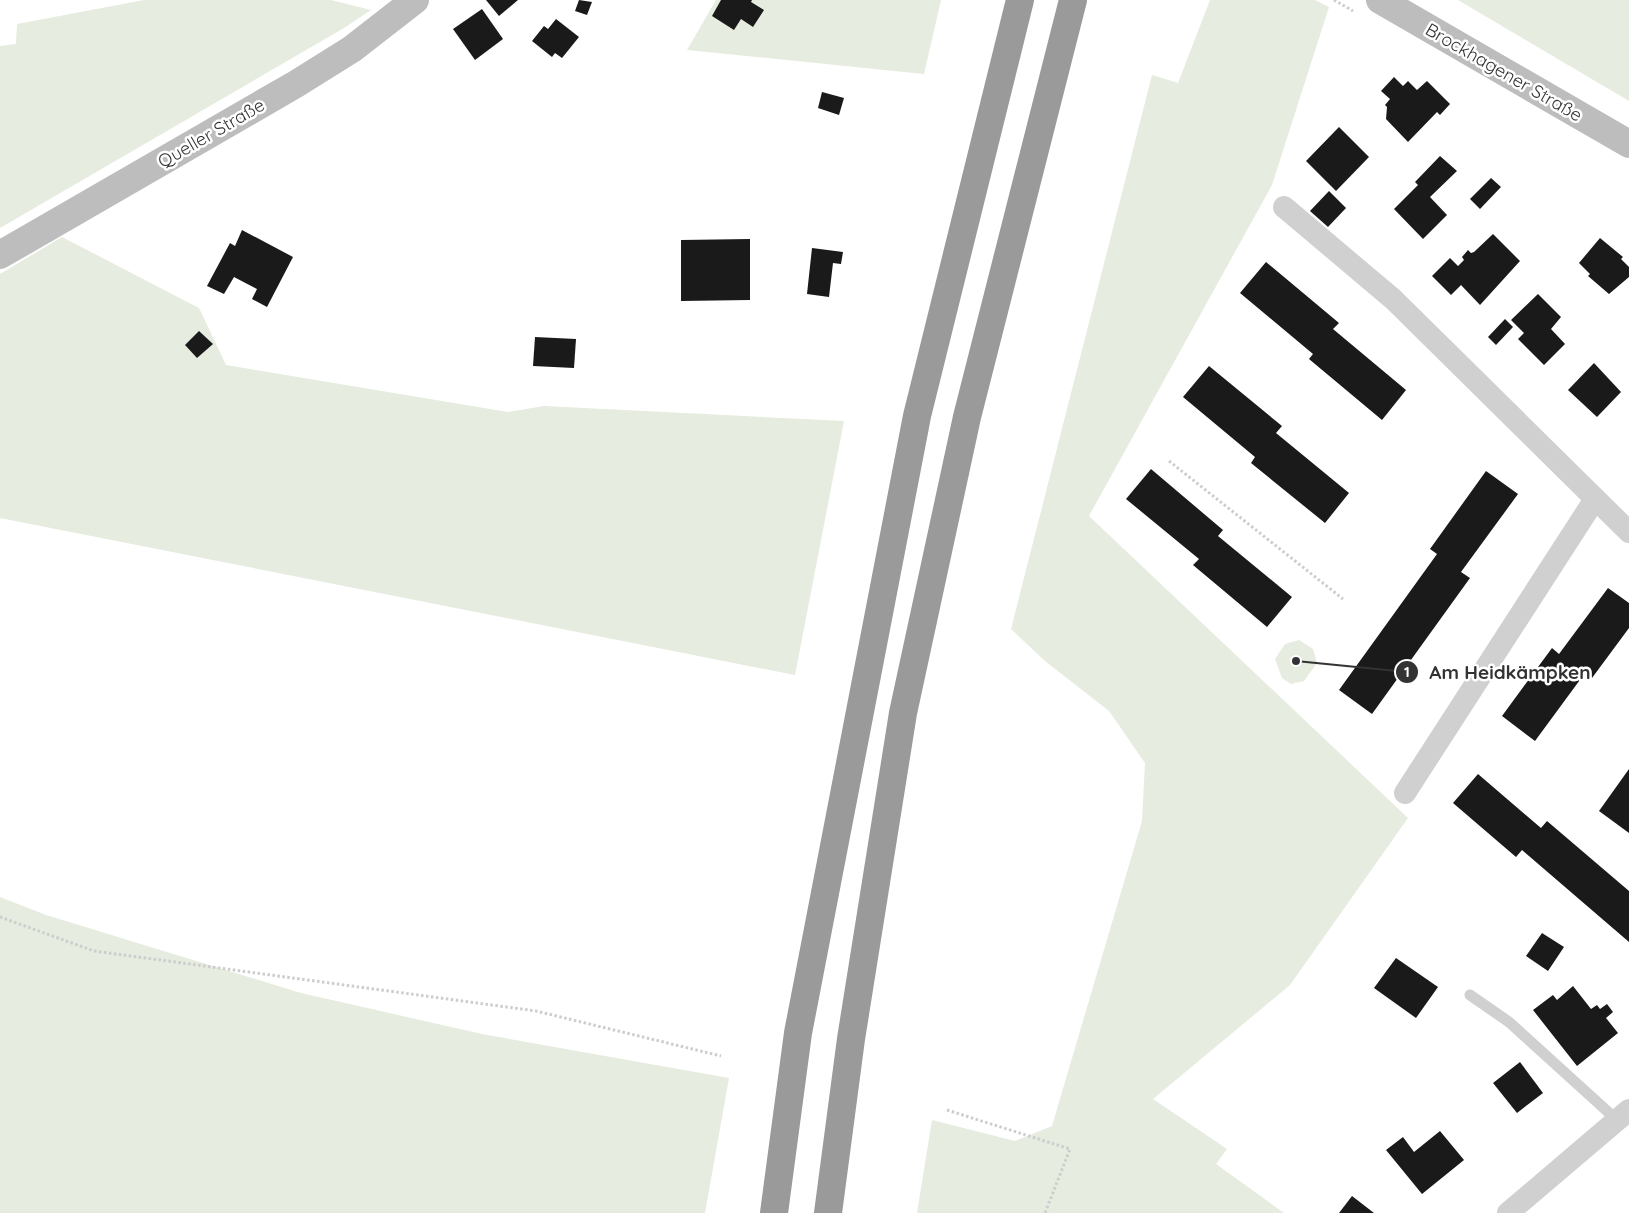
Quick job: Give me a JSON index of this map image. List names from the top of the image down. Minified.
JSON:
{"streets":{"street":["Brockhagener Straße","Queller Straße"]},"places":["Am Heidkämpken"]}
